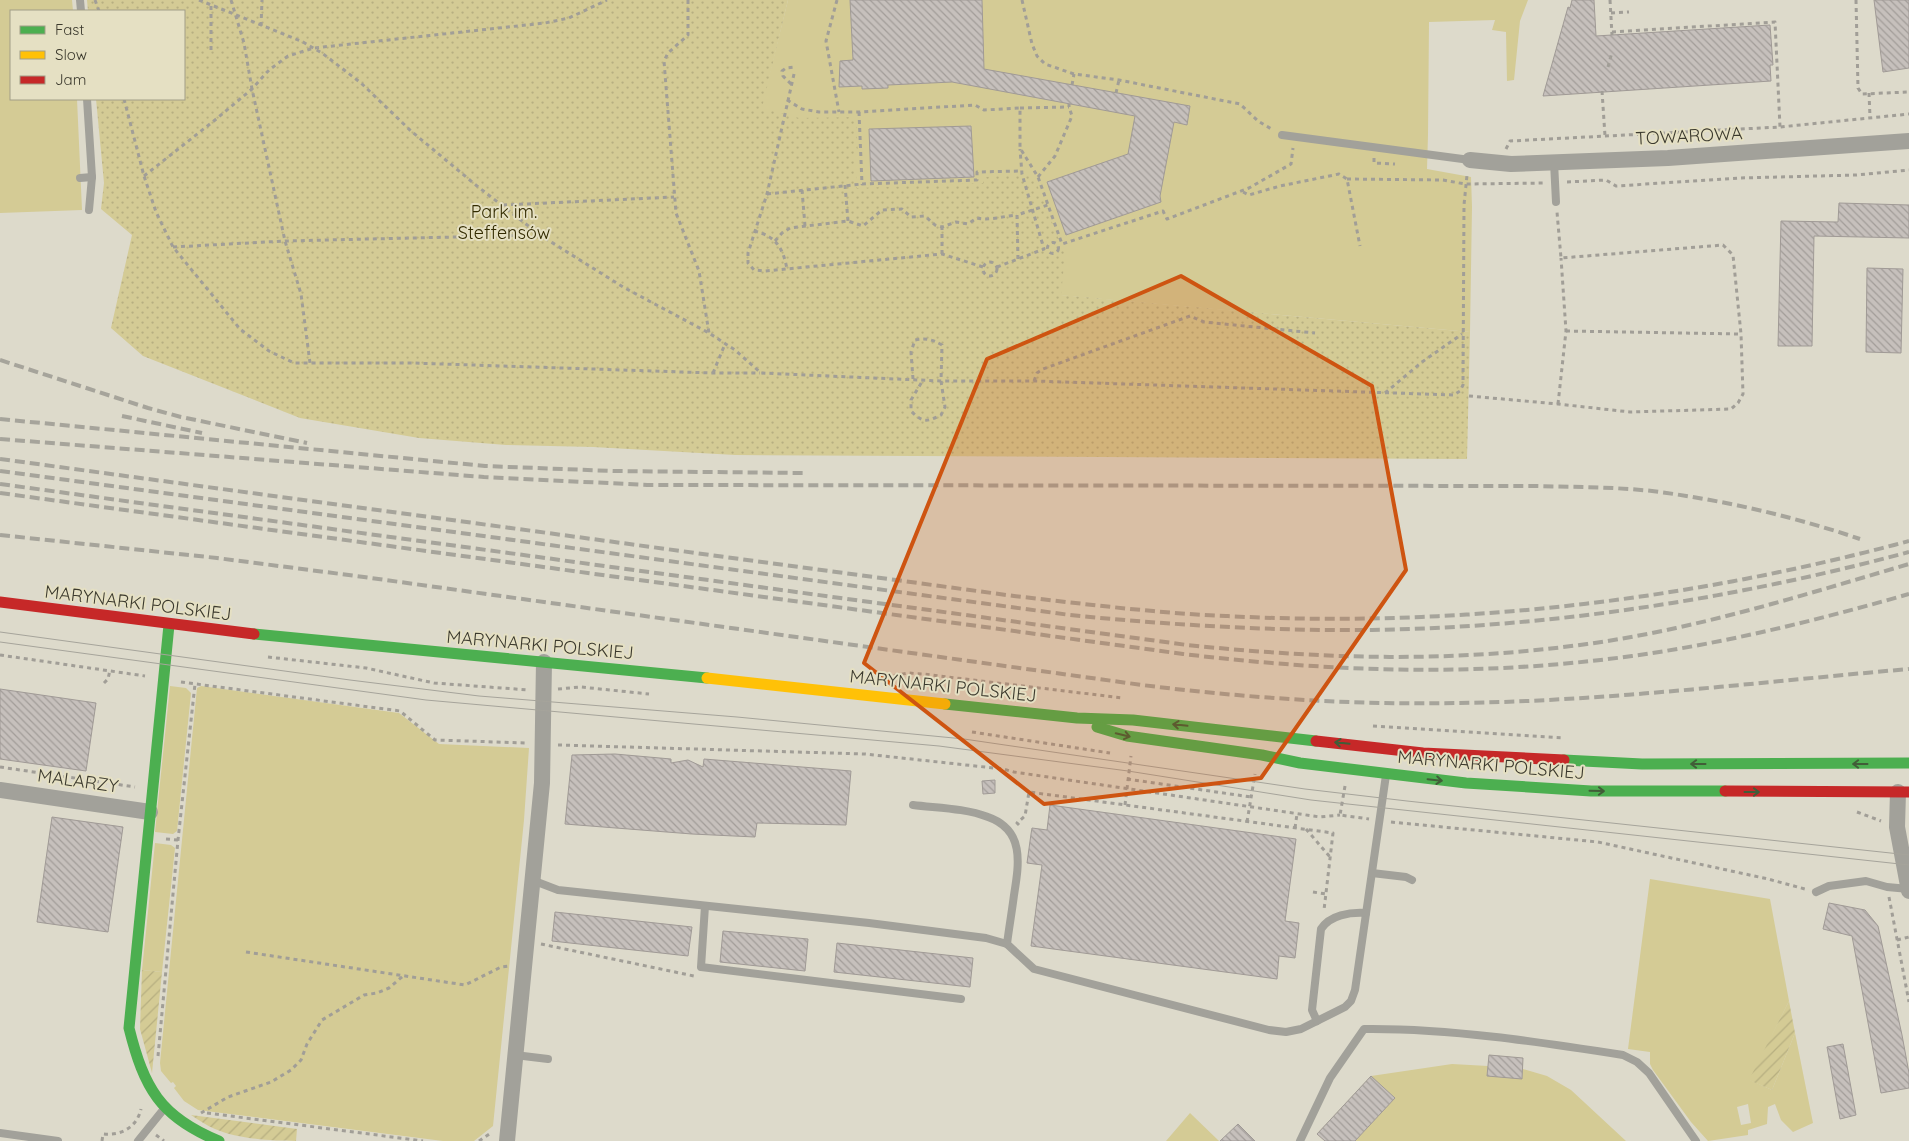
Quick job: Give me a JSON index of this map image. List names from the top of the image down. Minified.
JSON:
{"streets":{"main road":["MARYNARKI POLSKIEJ"],"street":["TOWAROWA","MALARZY"]},"parks":["Park im. Steffensów"],"legend":["Fast","Slow","Jam"]}
